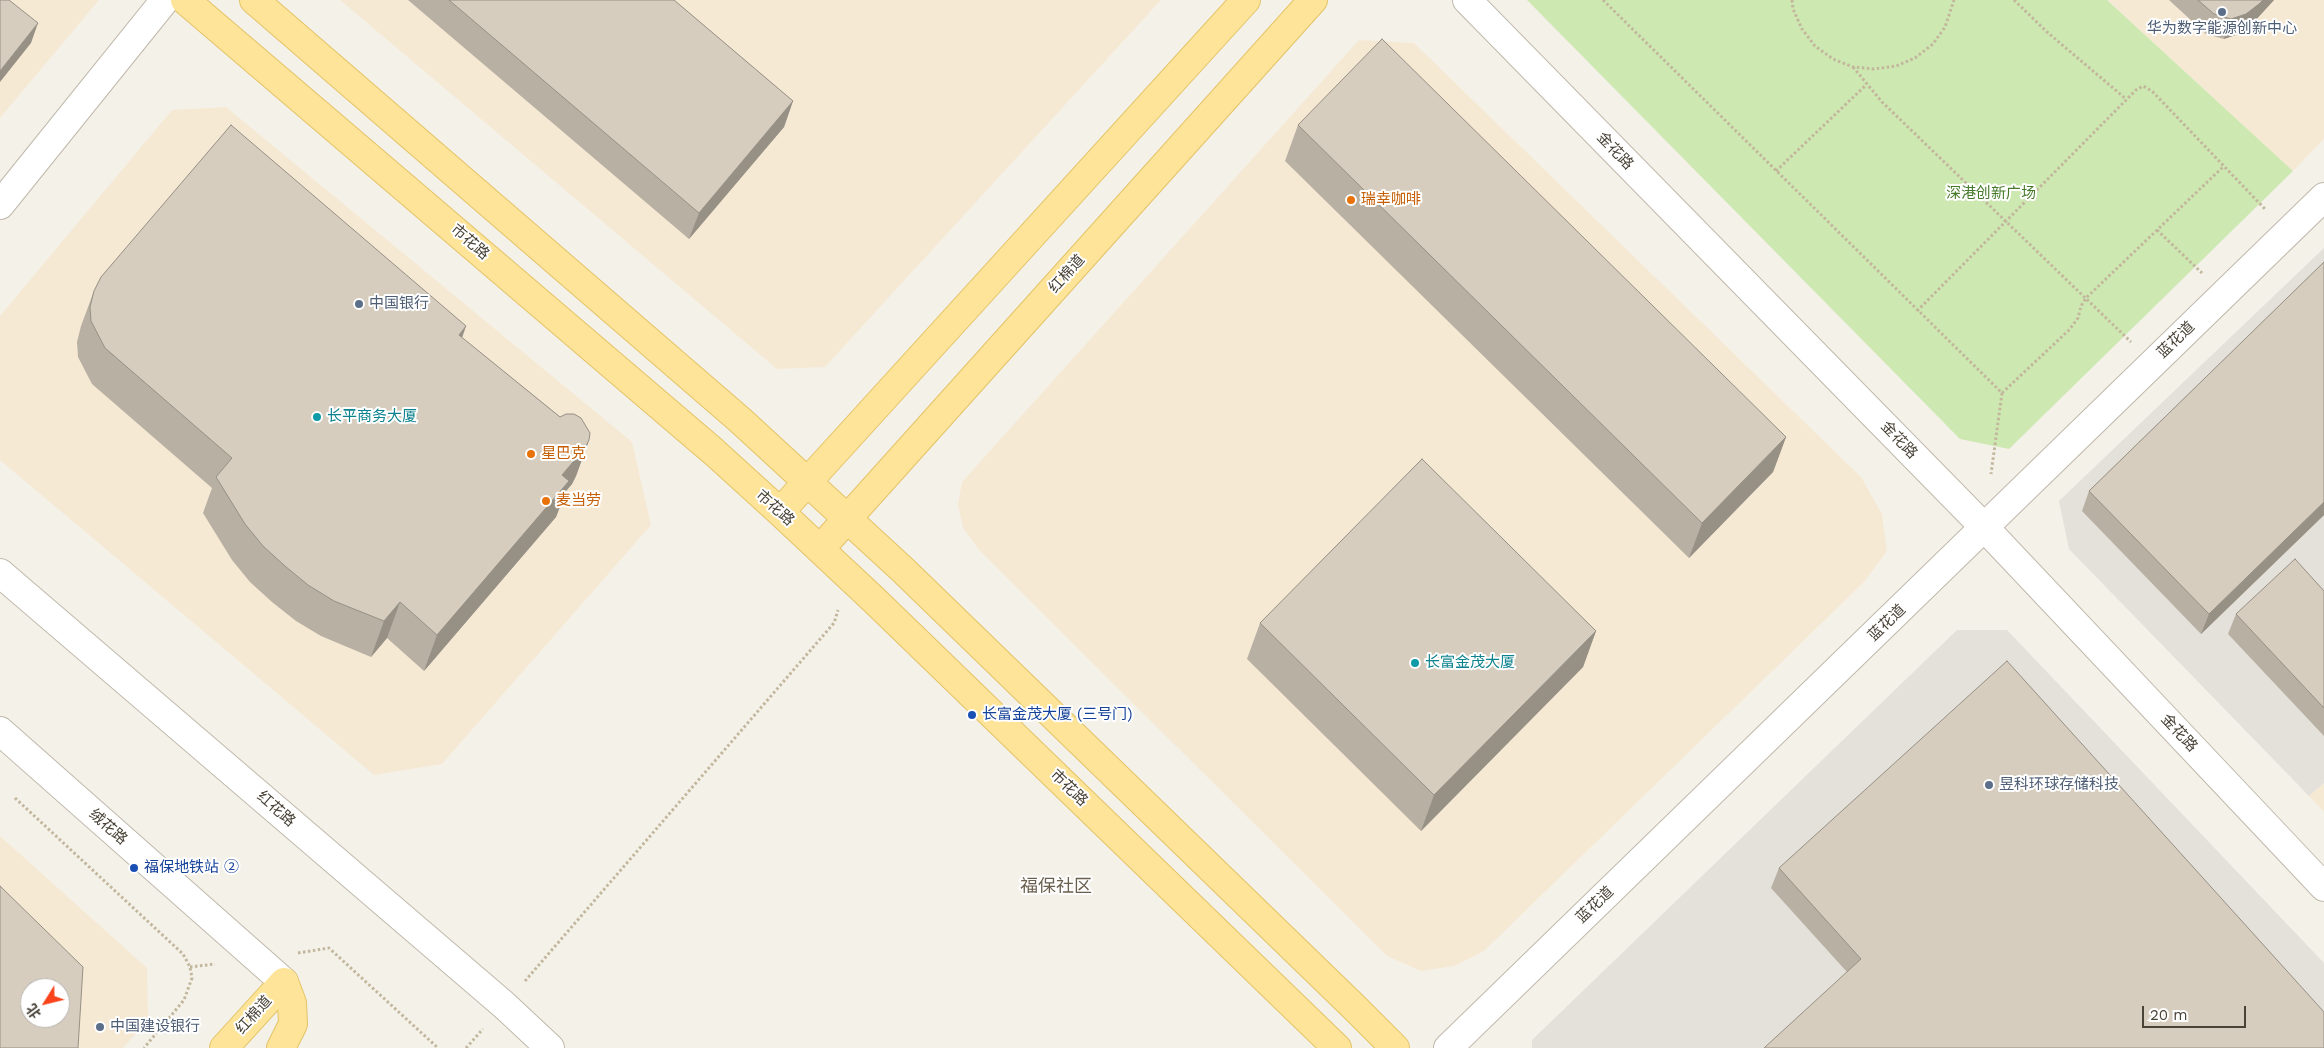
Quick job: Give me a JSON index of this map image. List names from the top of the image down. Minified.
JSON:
{"streets":{"main road":["市花路","红棉道"],"street":["金花路","蓝花道","红花路","绒花路"]},"crossings":[["金花路","蓝花道"],["市花路","红棉道"],["红棉道","绒花路"]],"districts":["福保社区"],"parks":["深港创新广场"],"places":["华为数字能源创新中心","瑞幸咖啡","中国银行","长平商务大厦","星巴克","麦当劳","长富金茂大厦","长富金茂大厦 (三号门)","昱科环球存储科技","福保地铁站 ②","中国建设银行"],"scale_bar":"20 m","north":"bottom left"}
